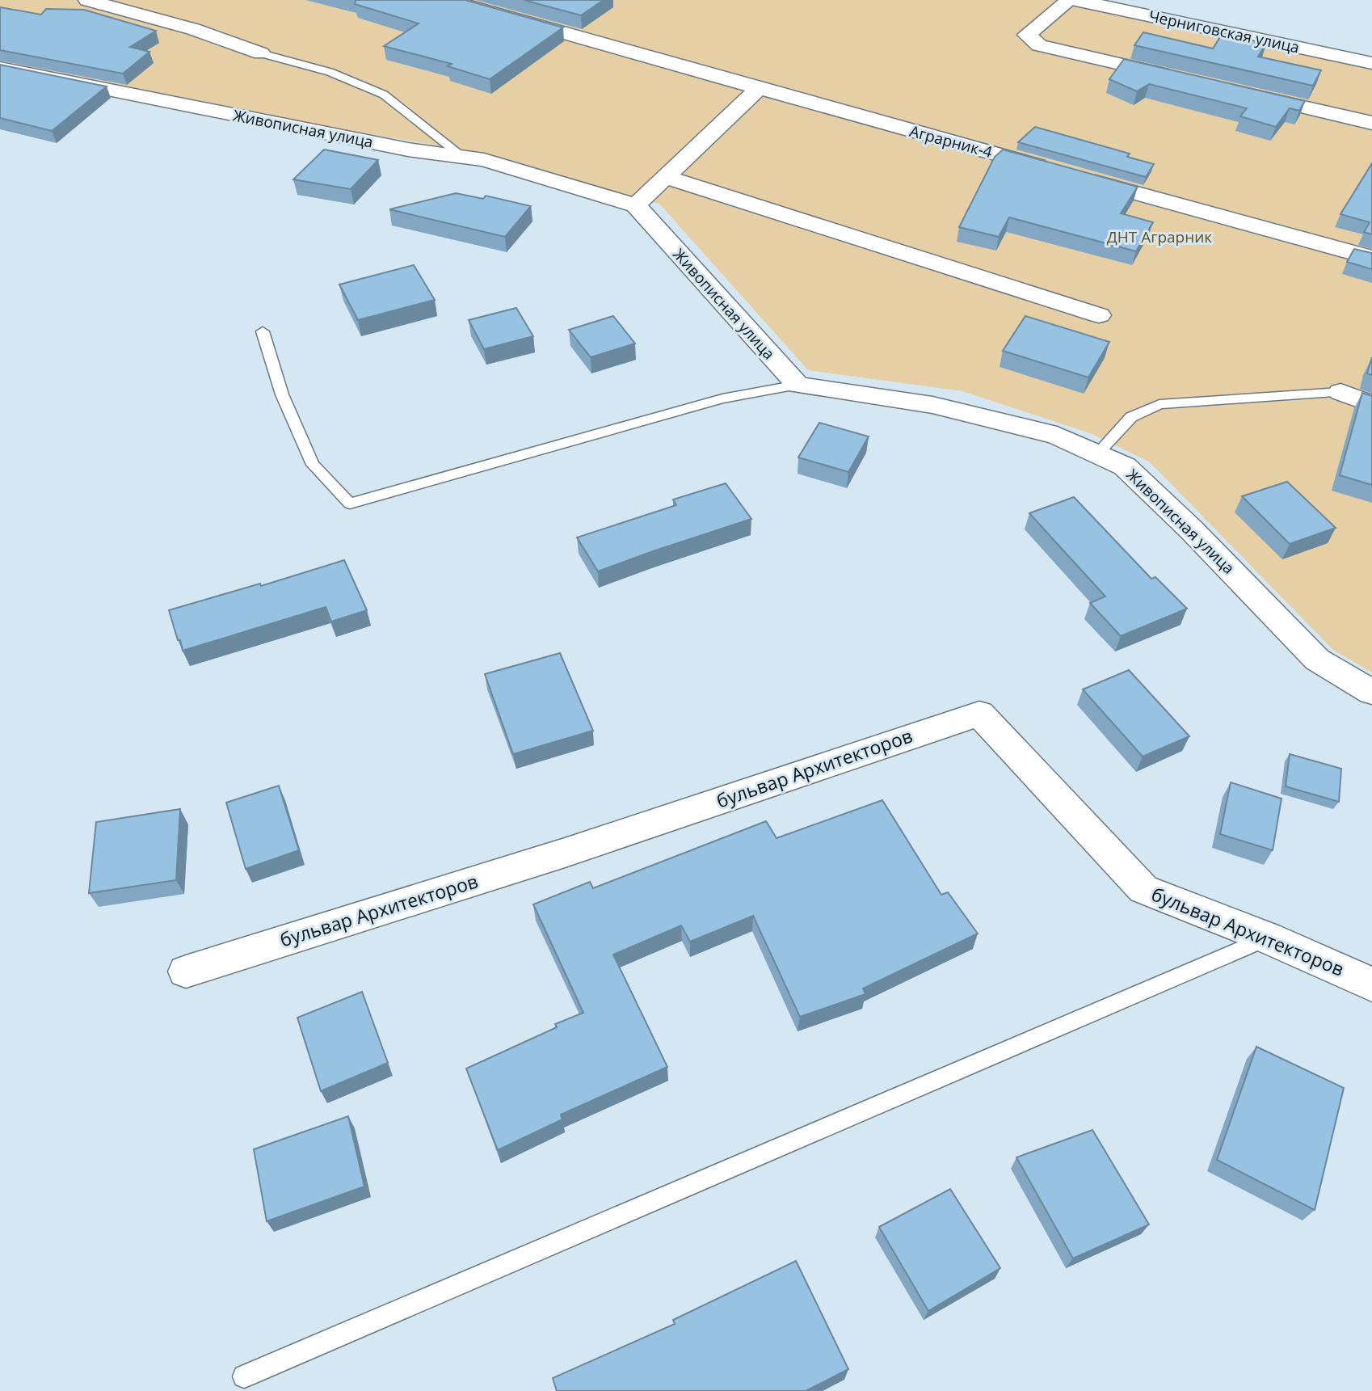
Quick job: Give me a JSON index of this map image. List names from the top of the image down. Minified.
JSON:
{"streets":{"street":["Черниговская улица","Живописная улица","Аграрник-4","бульвар Архитекторов"]},"parks":["ДНТ Аграрник"]}
